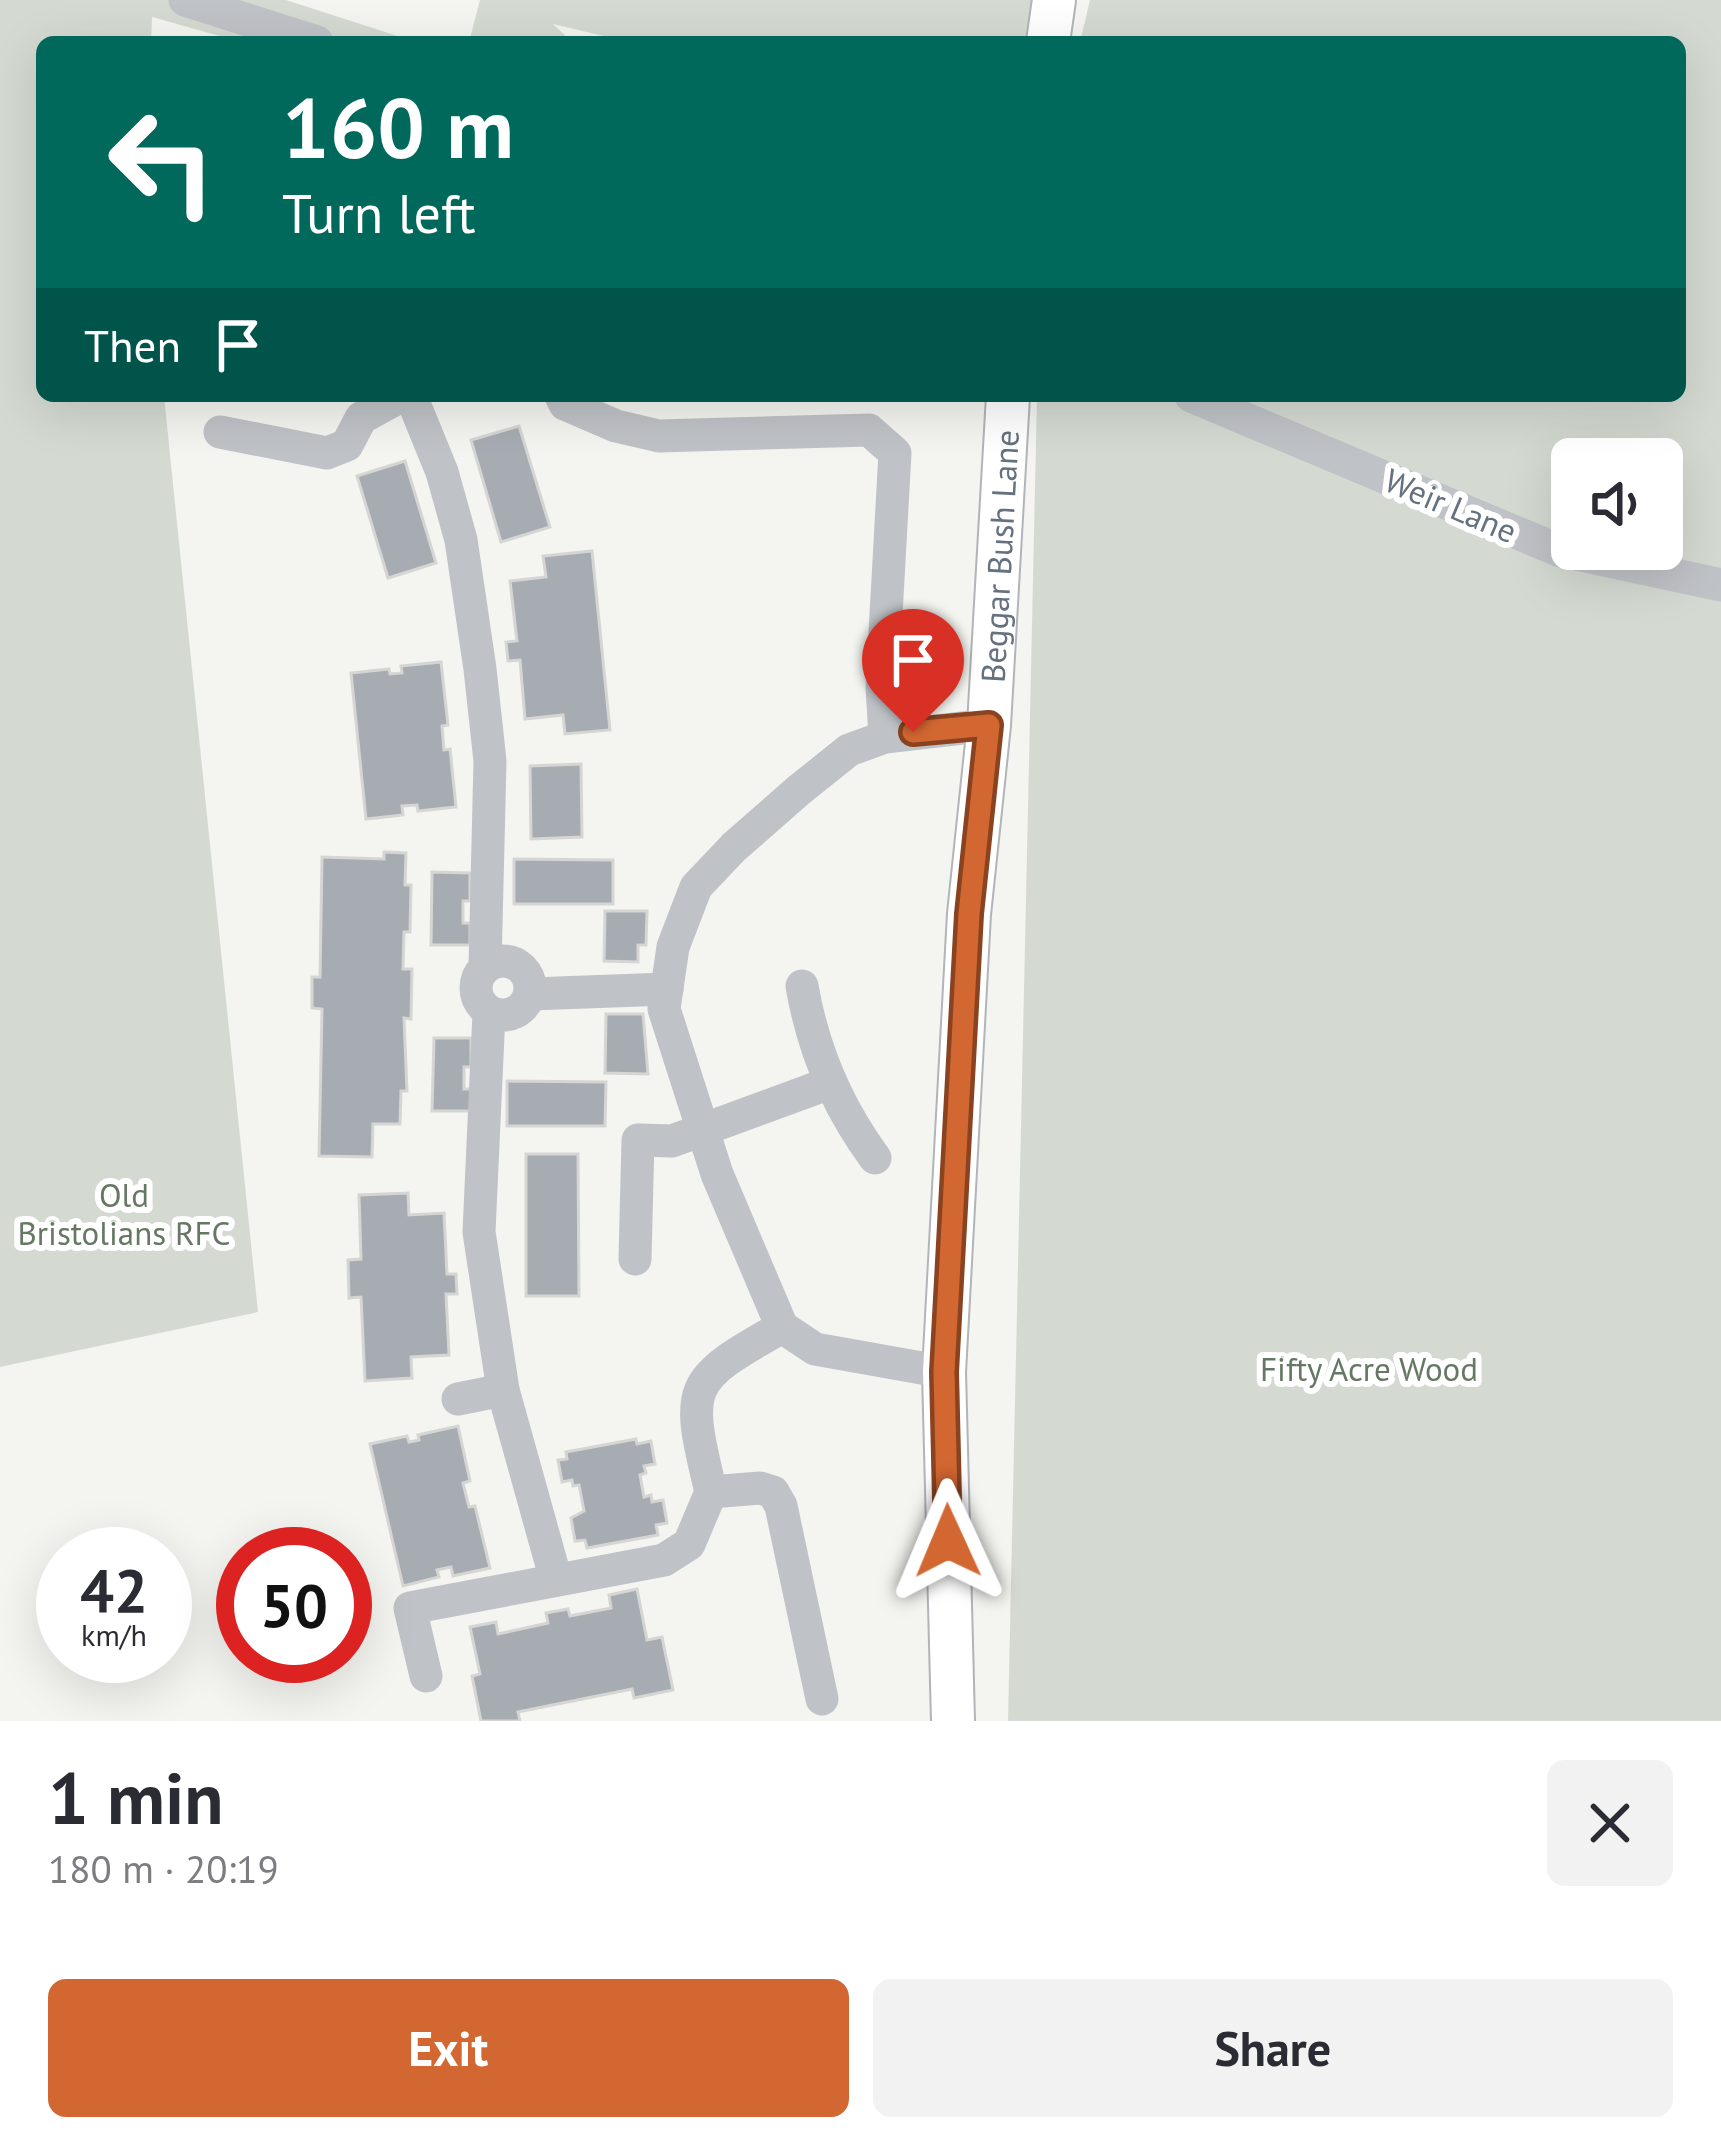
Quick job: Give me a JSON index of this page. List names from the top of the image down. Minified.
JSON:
{"streets":{"main road":["Beggar Bush Lane"],"street":["Weir Lane"]},"parks":["Old Bristolians RFC","Fifty Acre Wood"],"page":{"turn":["160 m","Turn left"],"then":"Then","speed":"42 km/h","limit":"50","heading":["1 min","180 m · 20:19"],"buttons":["Exit","Share"]}}
